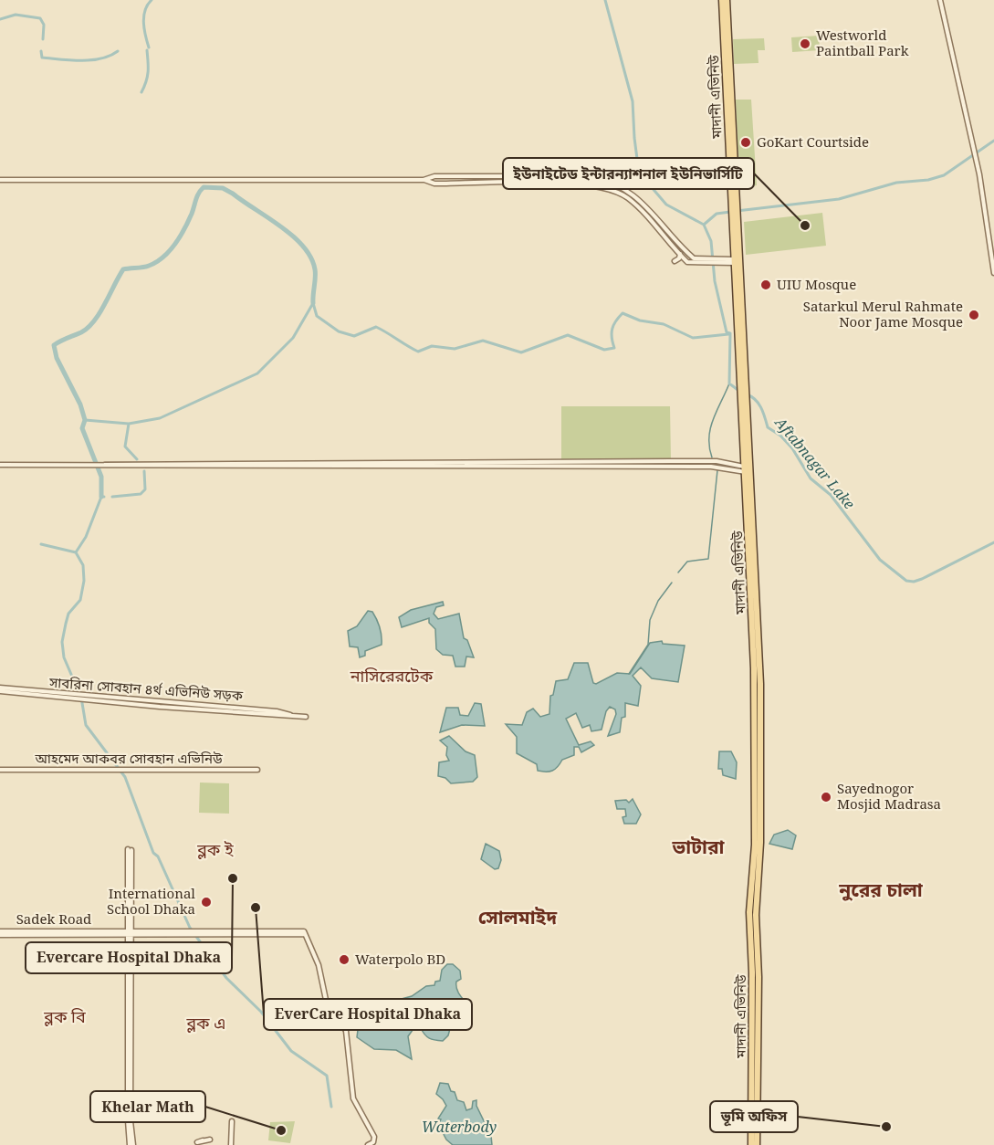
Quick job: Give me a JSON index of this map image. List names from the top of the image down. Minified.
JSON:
{"streets":{"main road":["মাদানী এভিনিউ"],"street":["সাবরিনা সোবহান ৪র্থ এভিনিউ সড়ক","আহমেদ আকবর সোবহান এভিনিউ","Sadek Road"]},"districts":["নাসিরেরটেক","ভাটারা","ব্লক ই","নুরের চালা","সোলমাইদ","ব্লক বি","ব্লক এ"],"water":["Aftabnagar Lake","Waterbody"],"places":["Westworld Paintball Park","GoKart Courtside","ইউনাইটেড ইন্টারন্যাশনাল ইউনিভার্সিটি","UIU Mosque","Satarkul Merul Rahmate Noor Jame Mosque","Sayednogor Mosjid Madrasa","Evercare Hospital Dhaka","International School Dhaka","EverCare Hospital Dhaka","Waterpolo BD","ভূমি অফিস","Khelar Math"]}
